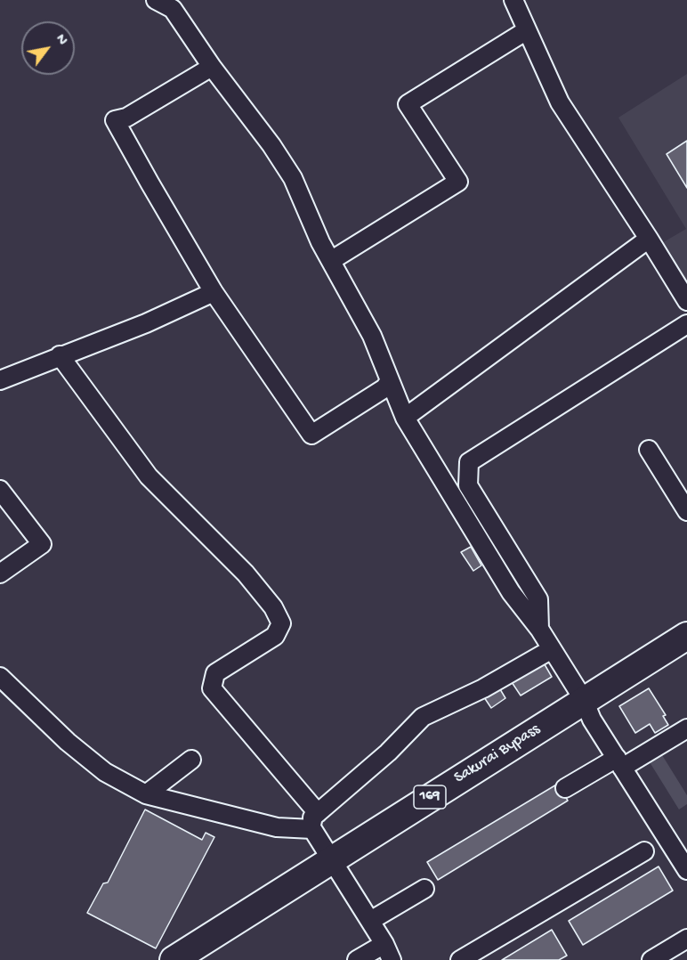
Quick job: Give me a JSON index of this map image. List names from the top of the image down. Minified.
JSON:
{"streets":{"highway":["Sakurai Bypass","169"]},"north":"top right"}
